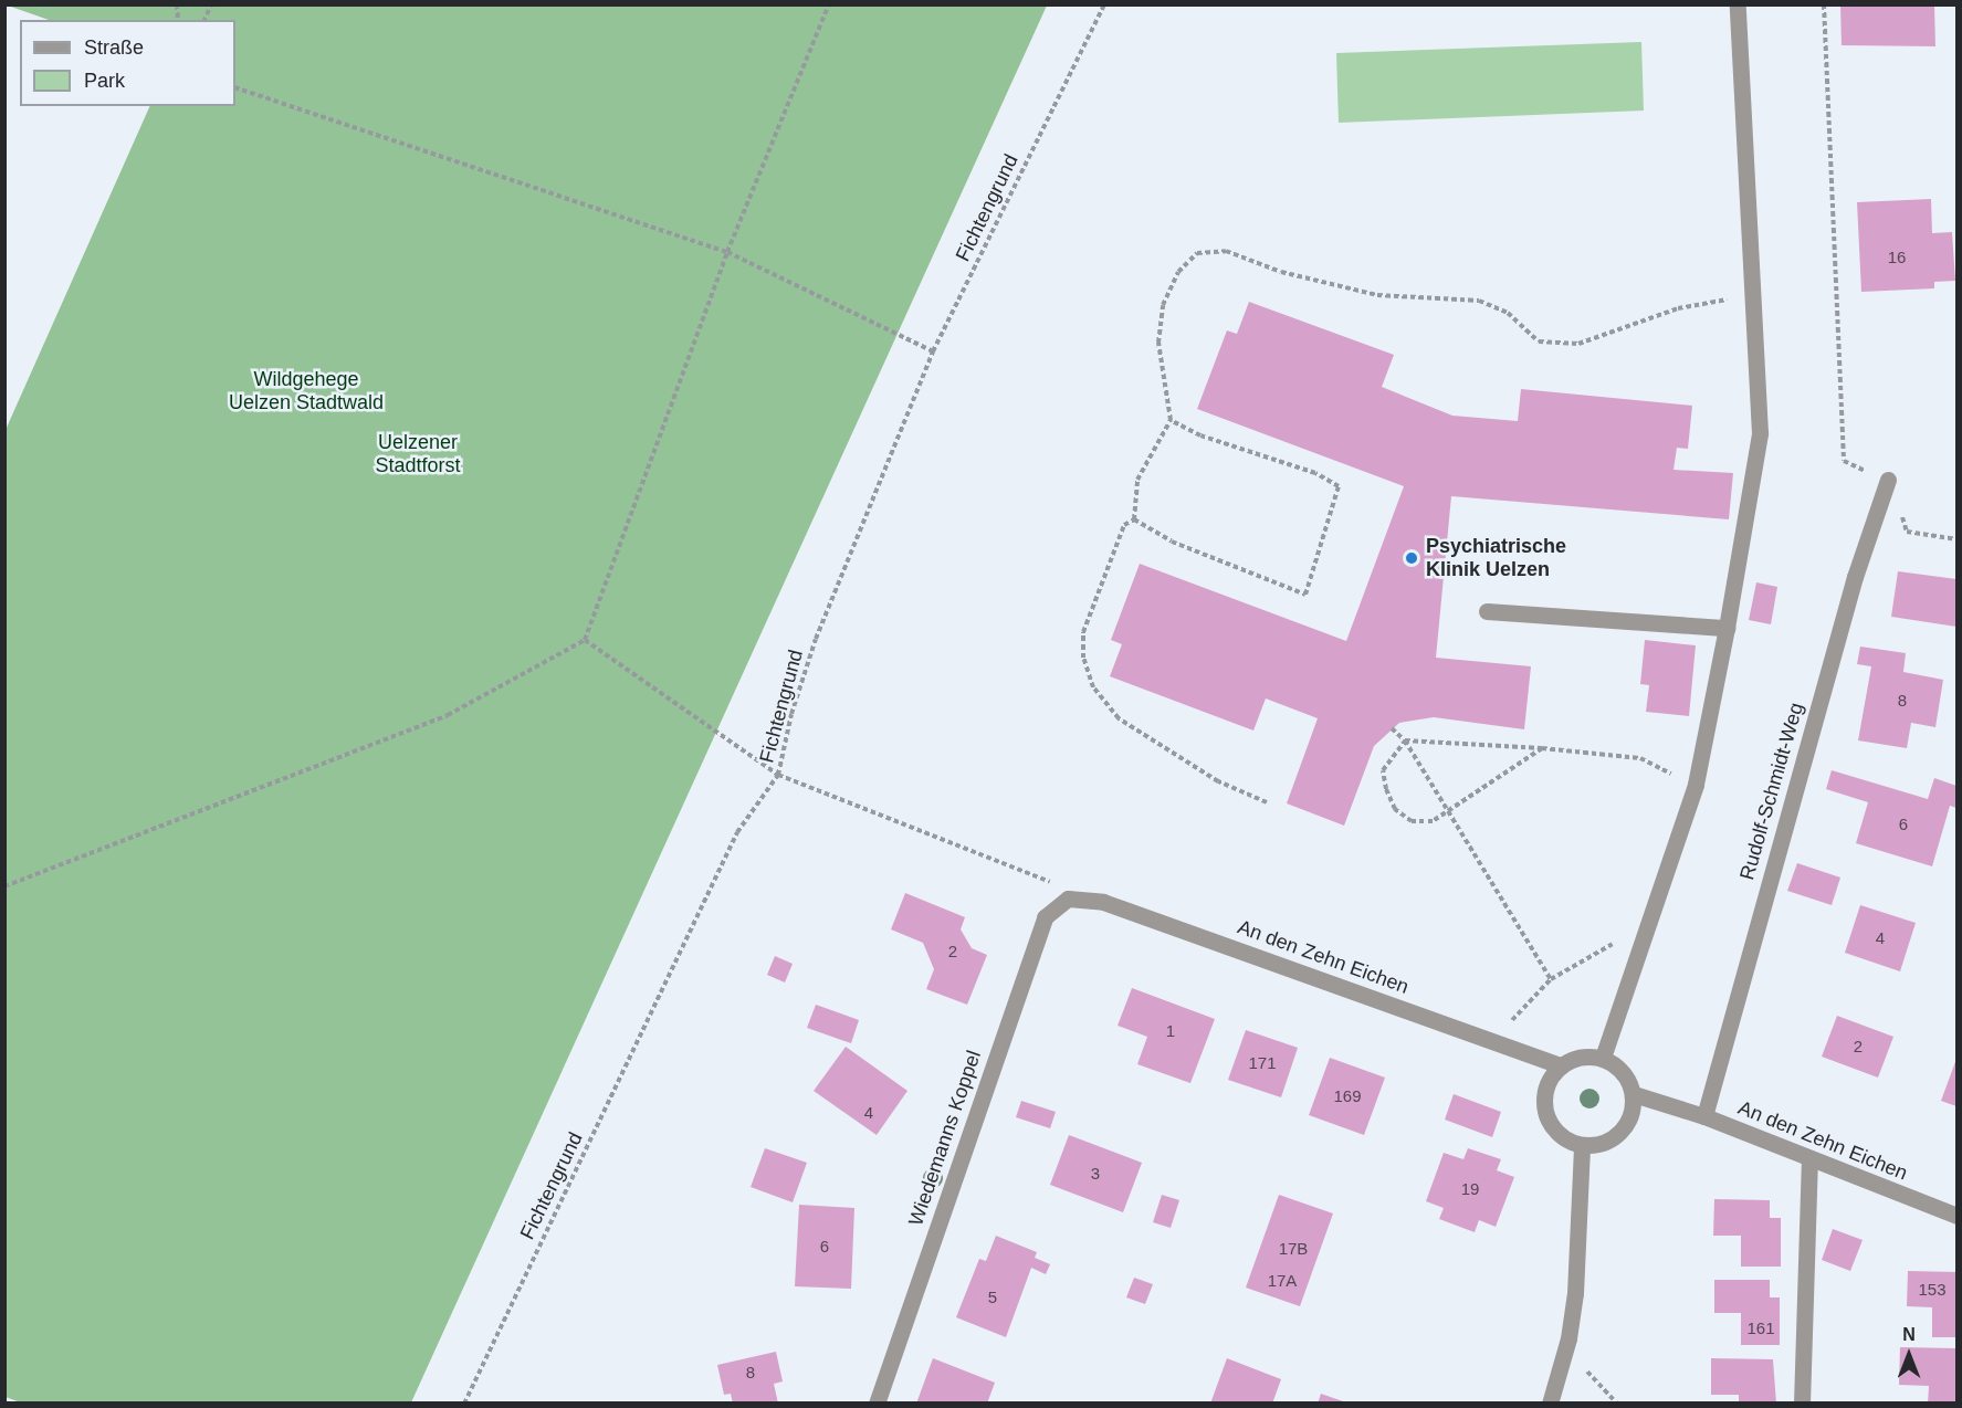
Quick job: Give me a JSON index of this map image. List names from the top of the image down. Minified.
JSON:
{"streets":{"street":["Rudolf-Schmidt-Weg","An den Zehn Eichen","Wiedemanns Koppel"],"path":["Fichtengrund"]},"crossings":[["Rudolf-Schmidt-Weg","An den Zehn Eichen"],["An den Zehn Eichen","Wiedemanns Koppel"]],"parks":["Wildgehege Uelzen Stadtwald","Uelzener Stadtforst"],"places":["Psychiatrische Klinik Uelzen"],"house_numbers":["16","8","6","4","2","1","2","171","169","4","3","19","6","17B","17A","153","5","161","8"],"legend":["Straße","Park"],"north":"top"}
